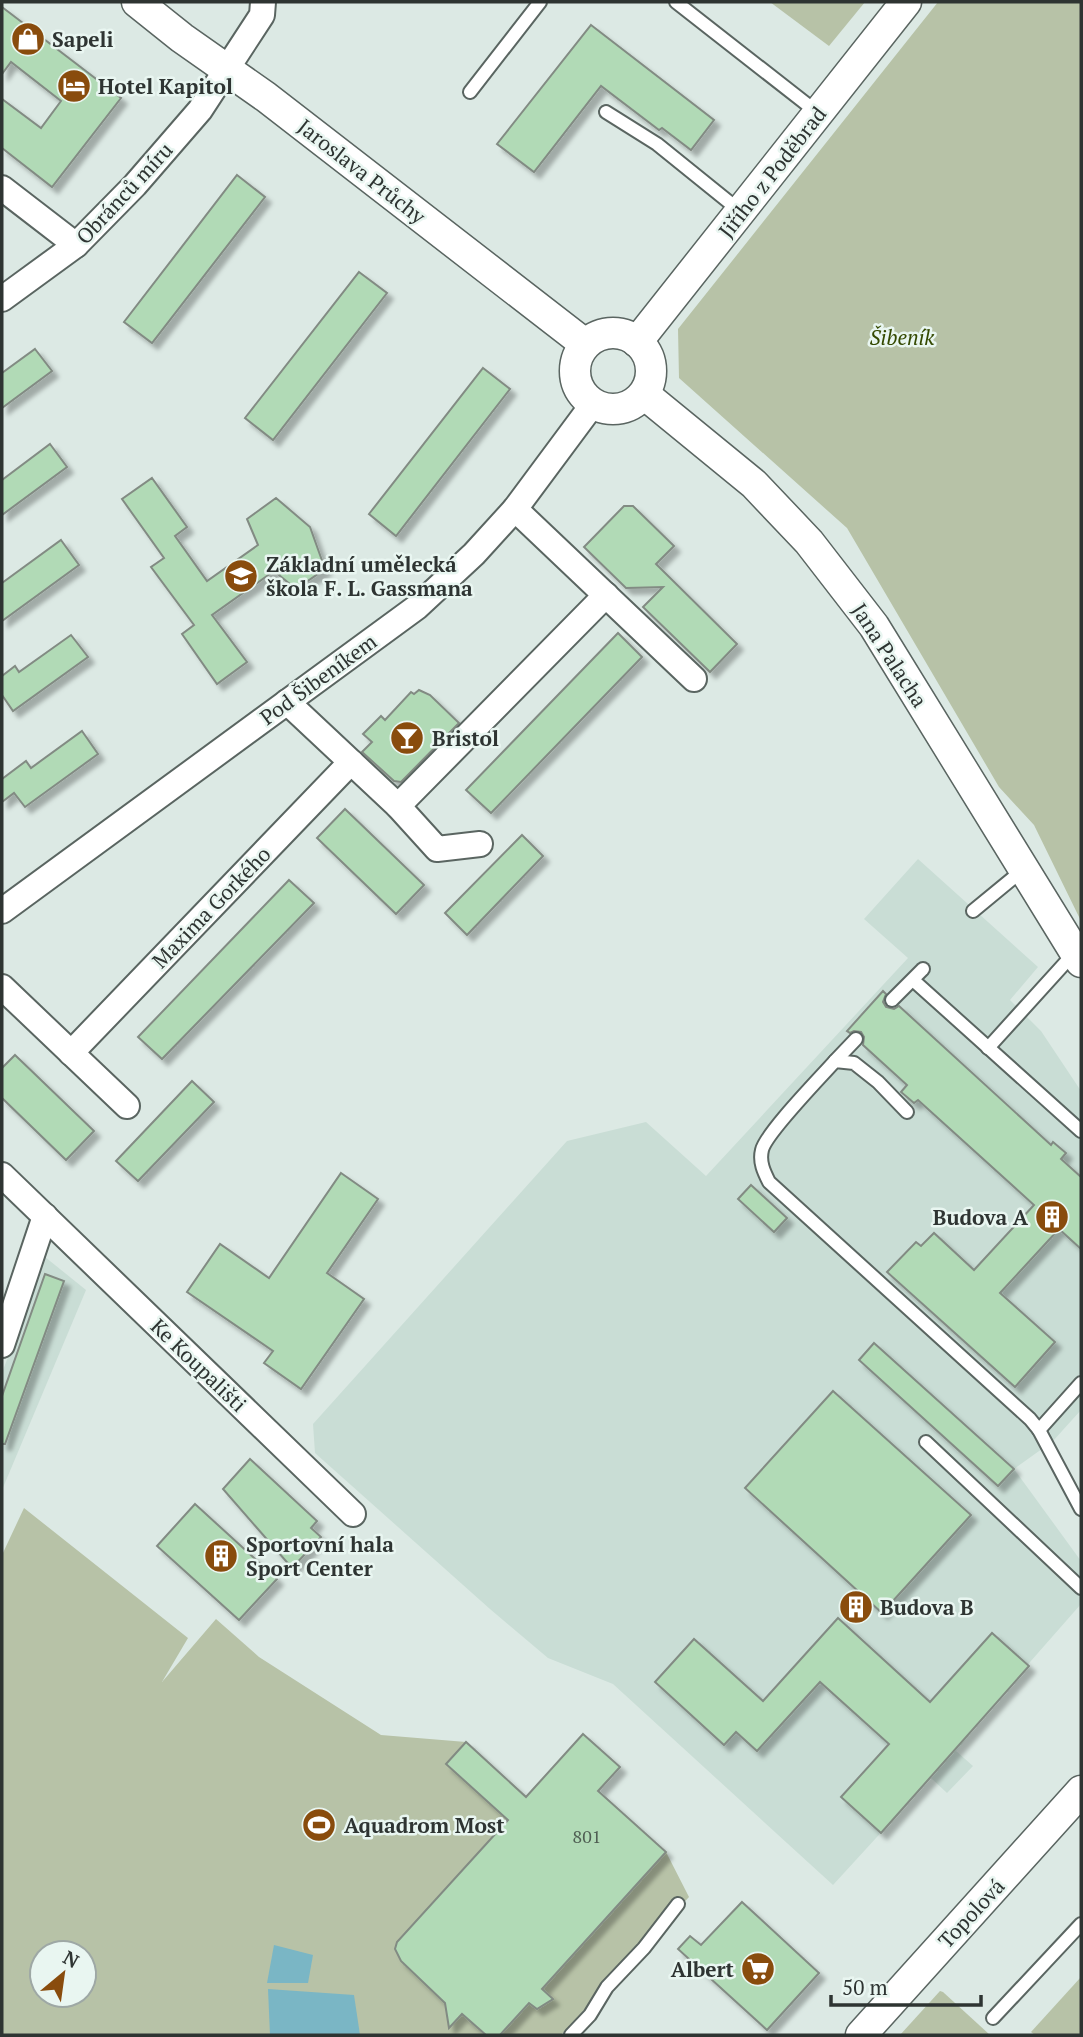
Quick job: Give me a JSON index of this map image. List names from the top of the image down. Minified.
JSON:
{"streets":{"street":["Jaroslava Průchy","Jiřího z Poděbrad","Obránců míru","Jana Palacha","Pod Šibeníkem","Maxima Gorkého","Ke Koupališti","Topolová"]},"crossings":[["Jaroslava Průchy","Jiřího z Poděbrad"],["Jaroslava Průchy","Obránců míru"],["Jaroslava Průchy","Jana Palacha"],["Jaroslava Průchy","Pod Šibeníkem"],["Jiřího z Poděbrad","Jana Palacha"],["Jiřího z Poděbrad","Pod Šibeníkem"],["Jana Palacha","Pod Šibeníkem"]],"parks":["Šibeník"],"places":{"shop":["Sapeli"],"hotel":["Hotel Kapitol"],"school or university":["Základní umělecká škola F. L. Gassmana"],"bar":["Bristol"],"building":["Budova A","Sportovní hala Sport Center","Budova B"],"sports":["Aquadrom Most"],"supermarket":["Albert"]},"house_numbers":["801"],"scale_bar":"50 m","north":"top right"}
